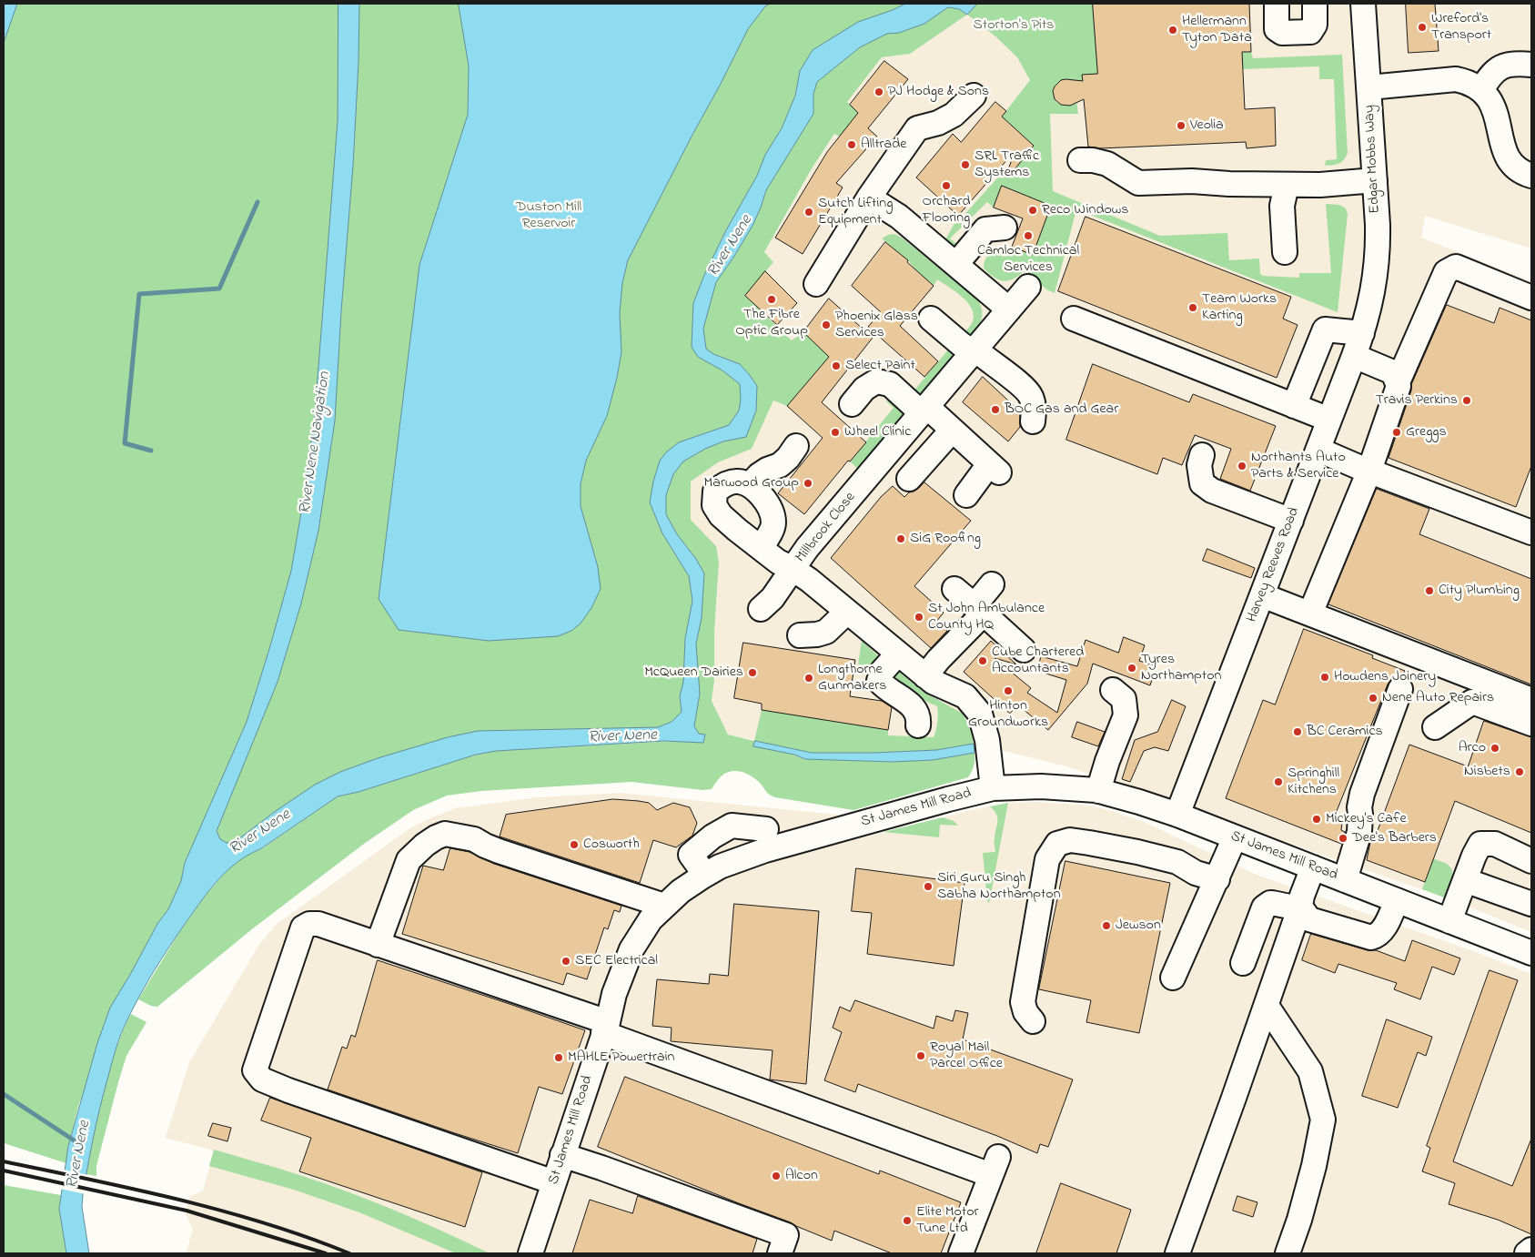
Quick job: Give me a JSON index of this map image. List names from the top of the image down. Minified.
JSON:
{"streets":{"street":["Edgar Mobbs Way","Millbrook Close","Harvey Reeves Road","St James Mill Road"]},"crossings":[["Edgar Mobbs Way","Harvey Reeves Road"],["Millbrook Close","St James Mill Road"],["Harvey Reeves Road","St James Mill Road"]],"water":["River Nene","River Nene Navigation"],"parks":["Storton's Pits","Duston Mill Reservoir"],"places":["Wreford's Transport","Hellermann Tyton Data","PJ Hodge & Sons","Veolia","Alltrade","SRL Traffic Systems","Orchard Flooring","Reco Windows","Sutch Lifting Equipment","Camloc Technical Services","The Fibre Optic Group","Team Works Karting","Phoenix Glass Services","Select Paint","Travis Perkins","BOC Gas and Gear","Wheel Clinic","Greggs","Northants Auto Parts & Service","Marwood Group","SiG Roofing","City Plumbing","St John Ambulance County HQ","Cube Chartered Accountants","Tyres Northampton","McQueen Dairies","Howdens Joinery","Longthorne Gunmakers","Hinton Groundworks","Nene Auto Repairs","BC Ceramics","Arco","Nisbets","Springhill Kitchens","Mickey's Cafe","Dee's Barbers","Cosworth","Siri Guru Singh Sabha Northampton","Jewson","SEC Electrical","Royal Mail Parcel Office","MAHLE Powertrain","Alcon","Elite Motor Tune Ltd"]}
